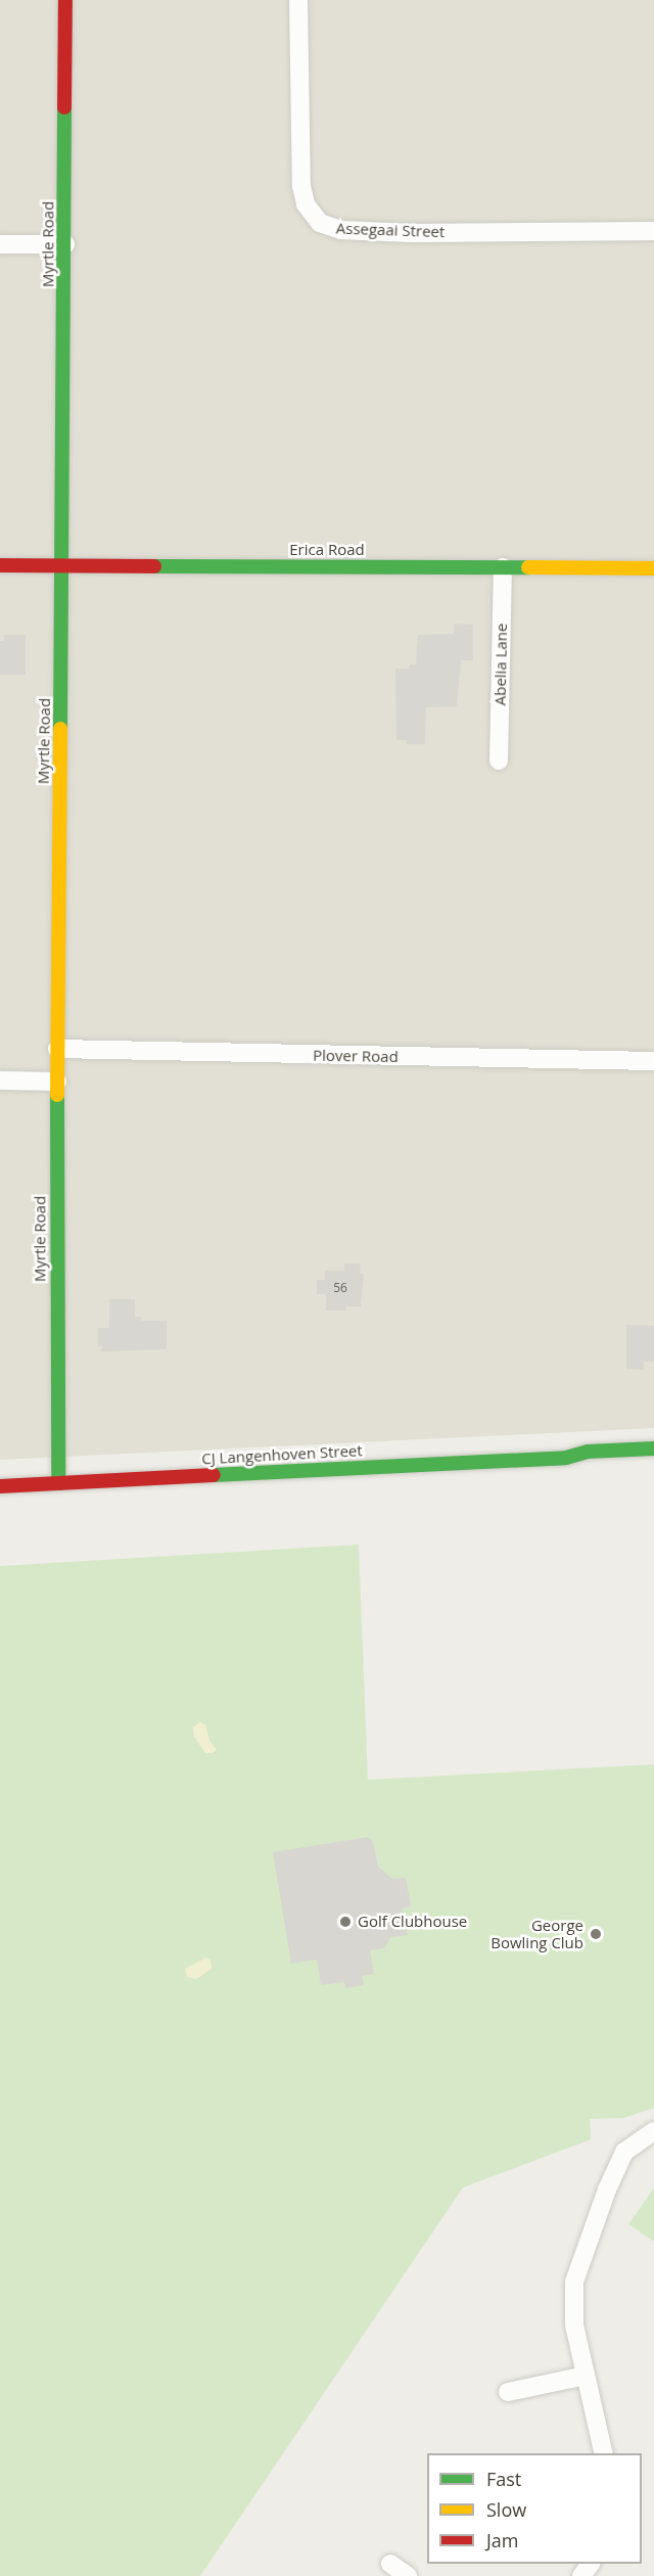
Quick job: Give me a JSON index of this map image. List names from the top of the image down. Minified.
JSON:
{"streets":{"main road":["Myrtle Road","Erica Road","CJ Langenhoven Street"],"street":["Assegaai Street","Abelia Lane","Plover Road"]},"crossings":[["Myrtle Road","Erica Road"],["Myrtle Road","Plover Road"],["Myrtle Road","CJ Langenhoven Street"],["Erica Road","Abelia Lane"]],"places":["Golf Clubhouse","George Bowling Club"],"house_numbers":["56"],"legend":["Fast","Slow","Jam"]}
